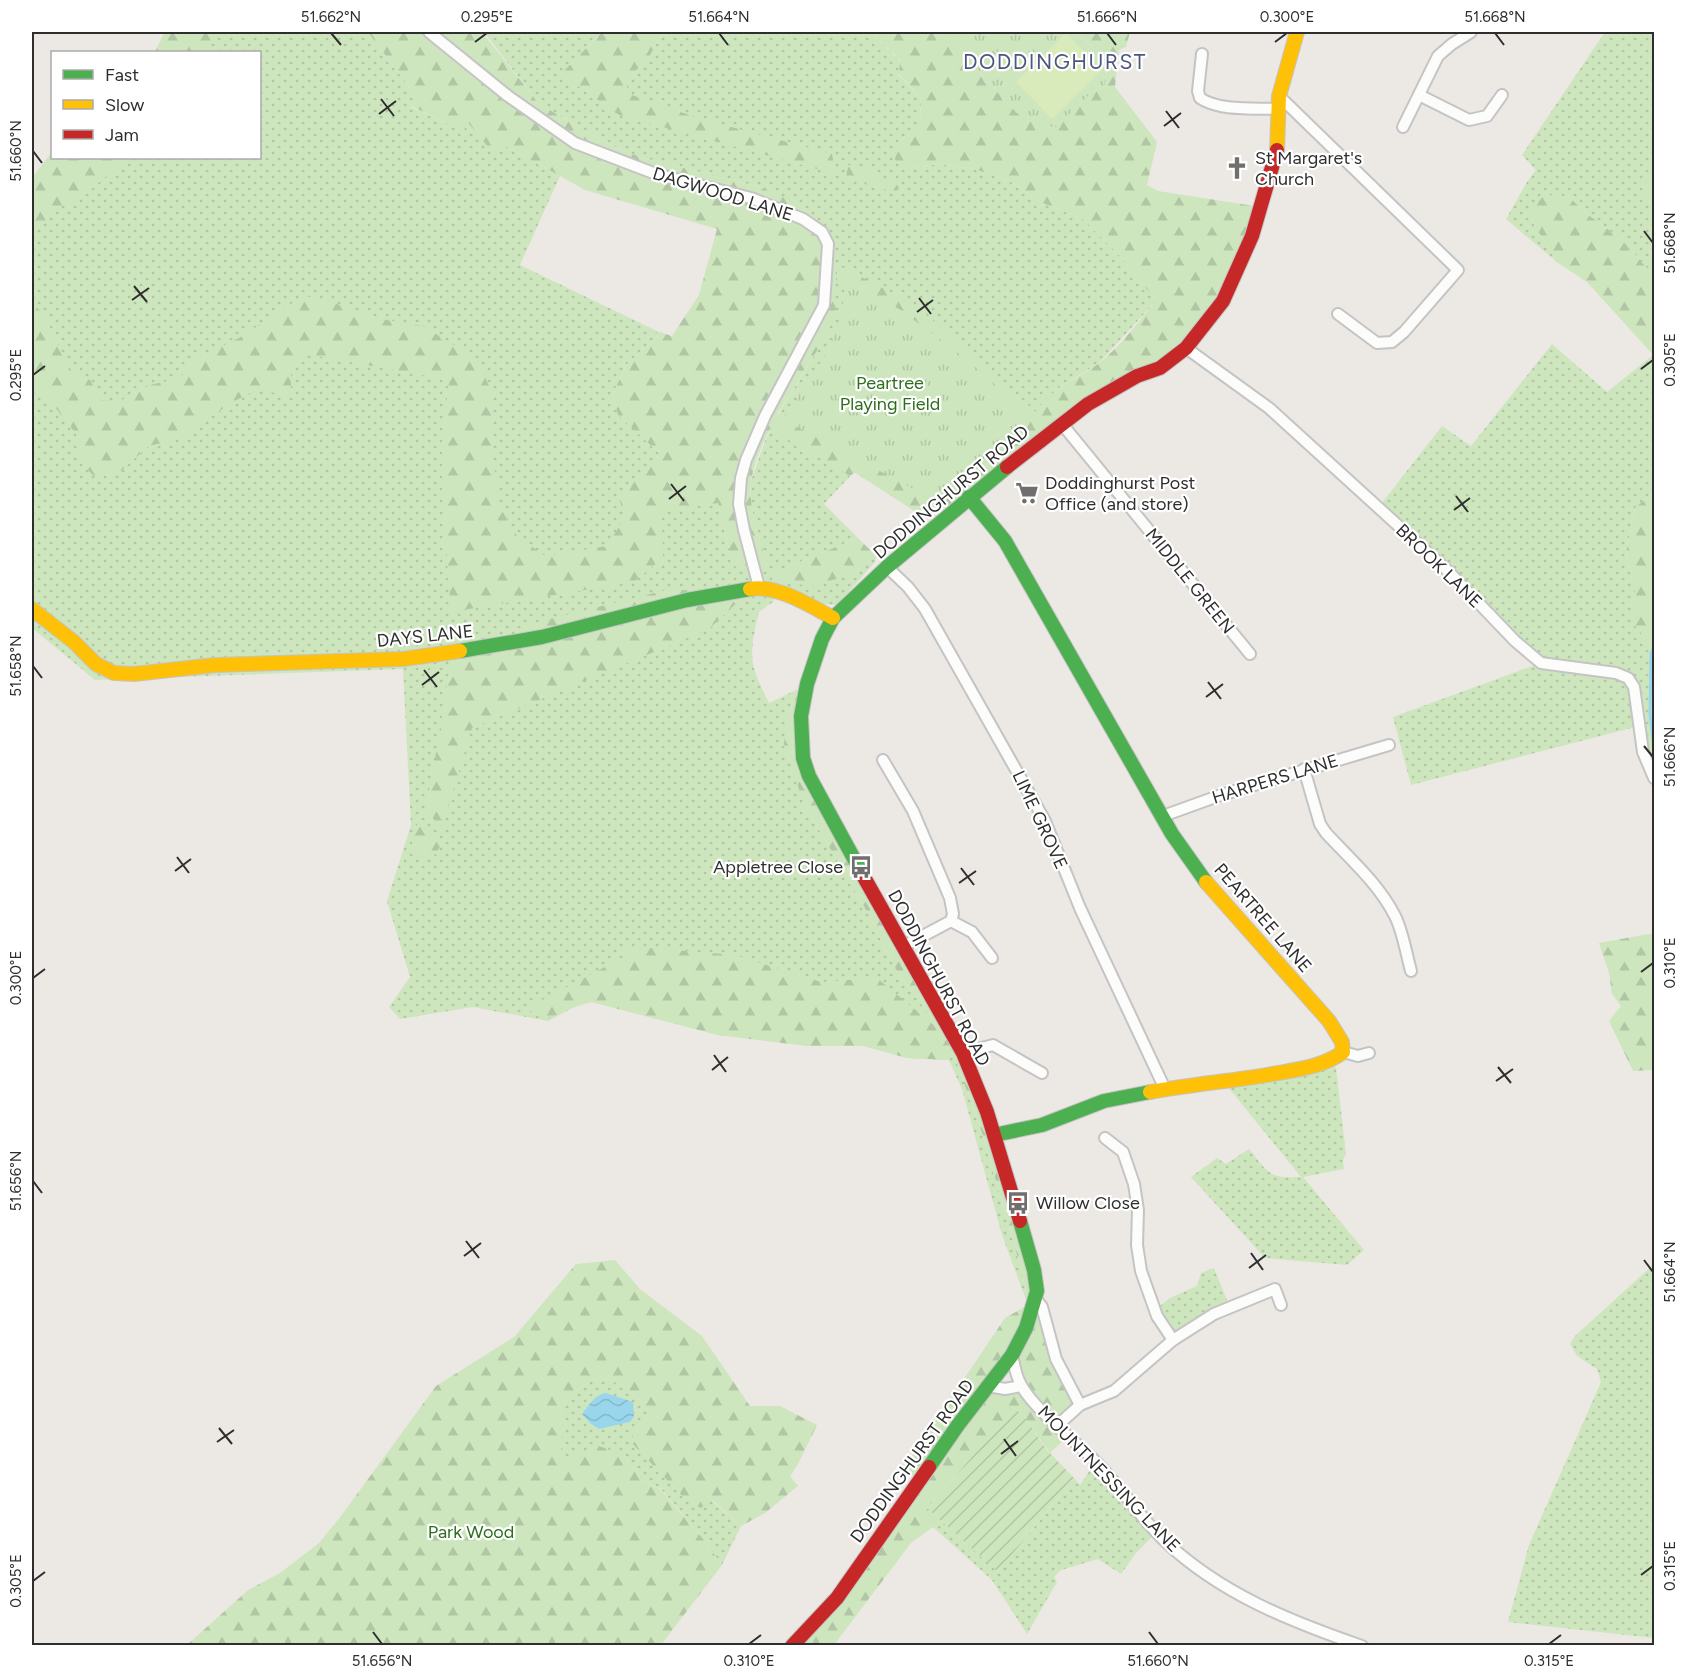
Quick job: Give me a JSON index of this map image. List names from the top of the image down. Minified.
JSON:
{"streets":{"street":["DAGWOOD LANE","DODDINGHURST ROAD","BROOK LANE","MIDDLE GREEN","DAYS LANE","HARPERS LANE","LIME GROVE","PEARTREE LANE","MOUNTNESSING LANE"]},"crossings":[["DAGWOOD LANE","DAYS LANE"],["DODDINGHURST ROAD","BROOK LANE"],["DODDINGHURST ROAD","MIDDLE GREEN"],["DODDINGHURST ROAD","DAYS LANE"],["DODDINGHURST ROAD","LIME GROVE"],["DODDINGHURST ROAD","PEARTREE LANE"],["DODDINGHURST ROAD","MOUNTNESSING LANE"],["HARPERS LANE","PEARTREE LANE"]],"districts":["DODDINGHURST"],"parks":["Peartree Playing Field","Park Wood"],"places":{"church":["St Margaret's Church"],"supermarket":["Doddinghurst Post Office (and store)"],"bus stop":["Appletree Close","Willow Close"]},"legend":["Fast","Slow","Jam"],"coordinates":["51.662°N","0.295°E","51.664°N","51.666°N","0.300°E","51.668°N","51.660°N","0.305°E","51.658°N","0.310°E","51.656°N","0.315°E"]}
